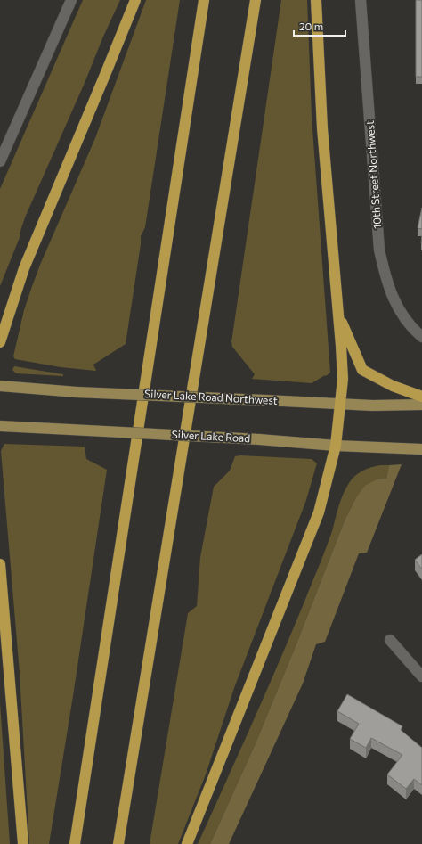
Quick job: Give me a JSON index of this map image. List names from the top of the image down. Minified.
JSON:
{"streets":{"main road":["Silver Lake Road Northwest","Silver Lake Road"],"street":["10th Street Northwest"]},"scale_bar":"20 m"}
